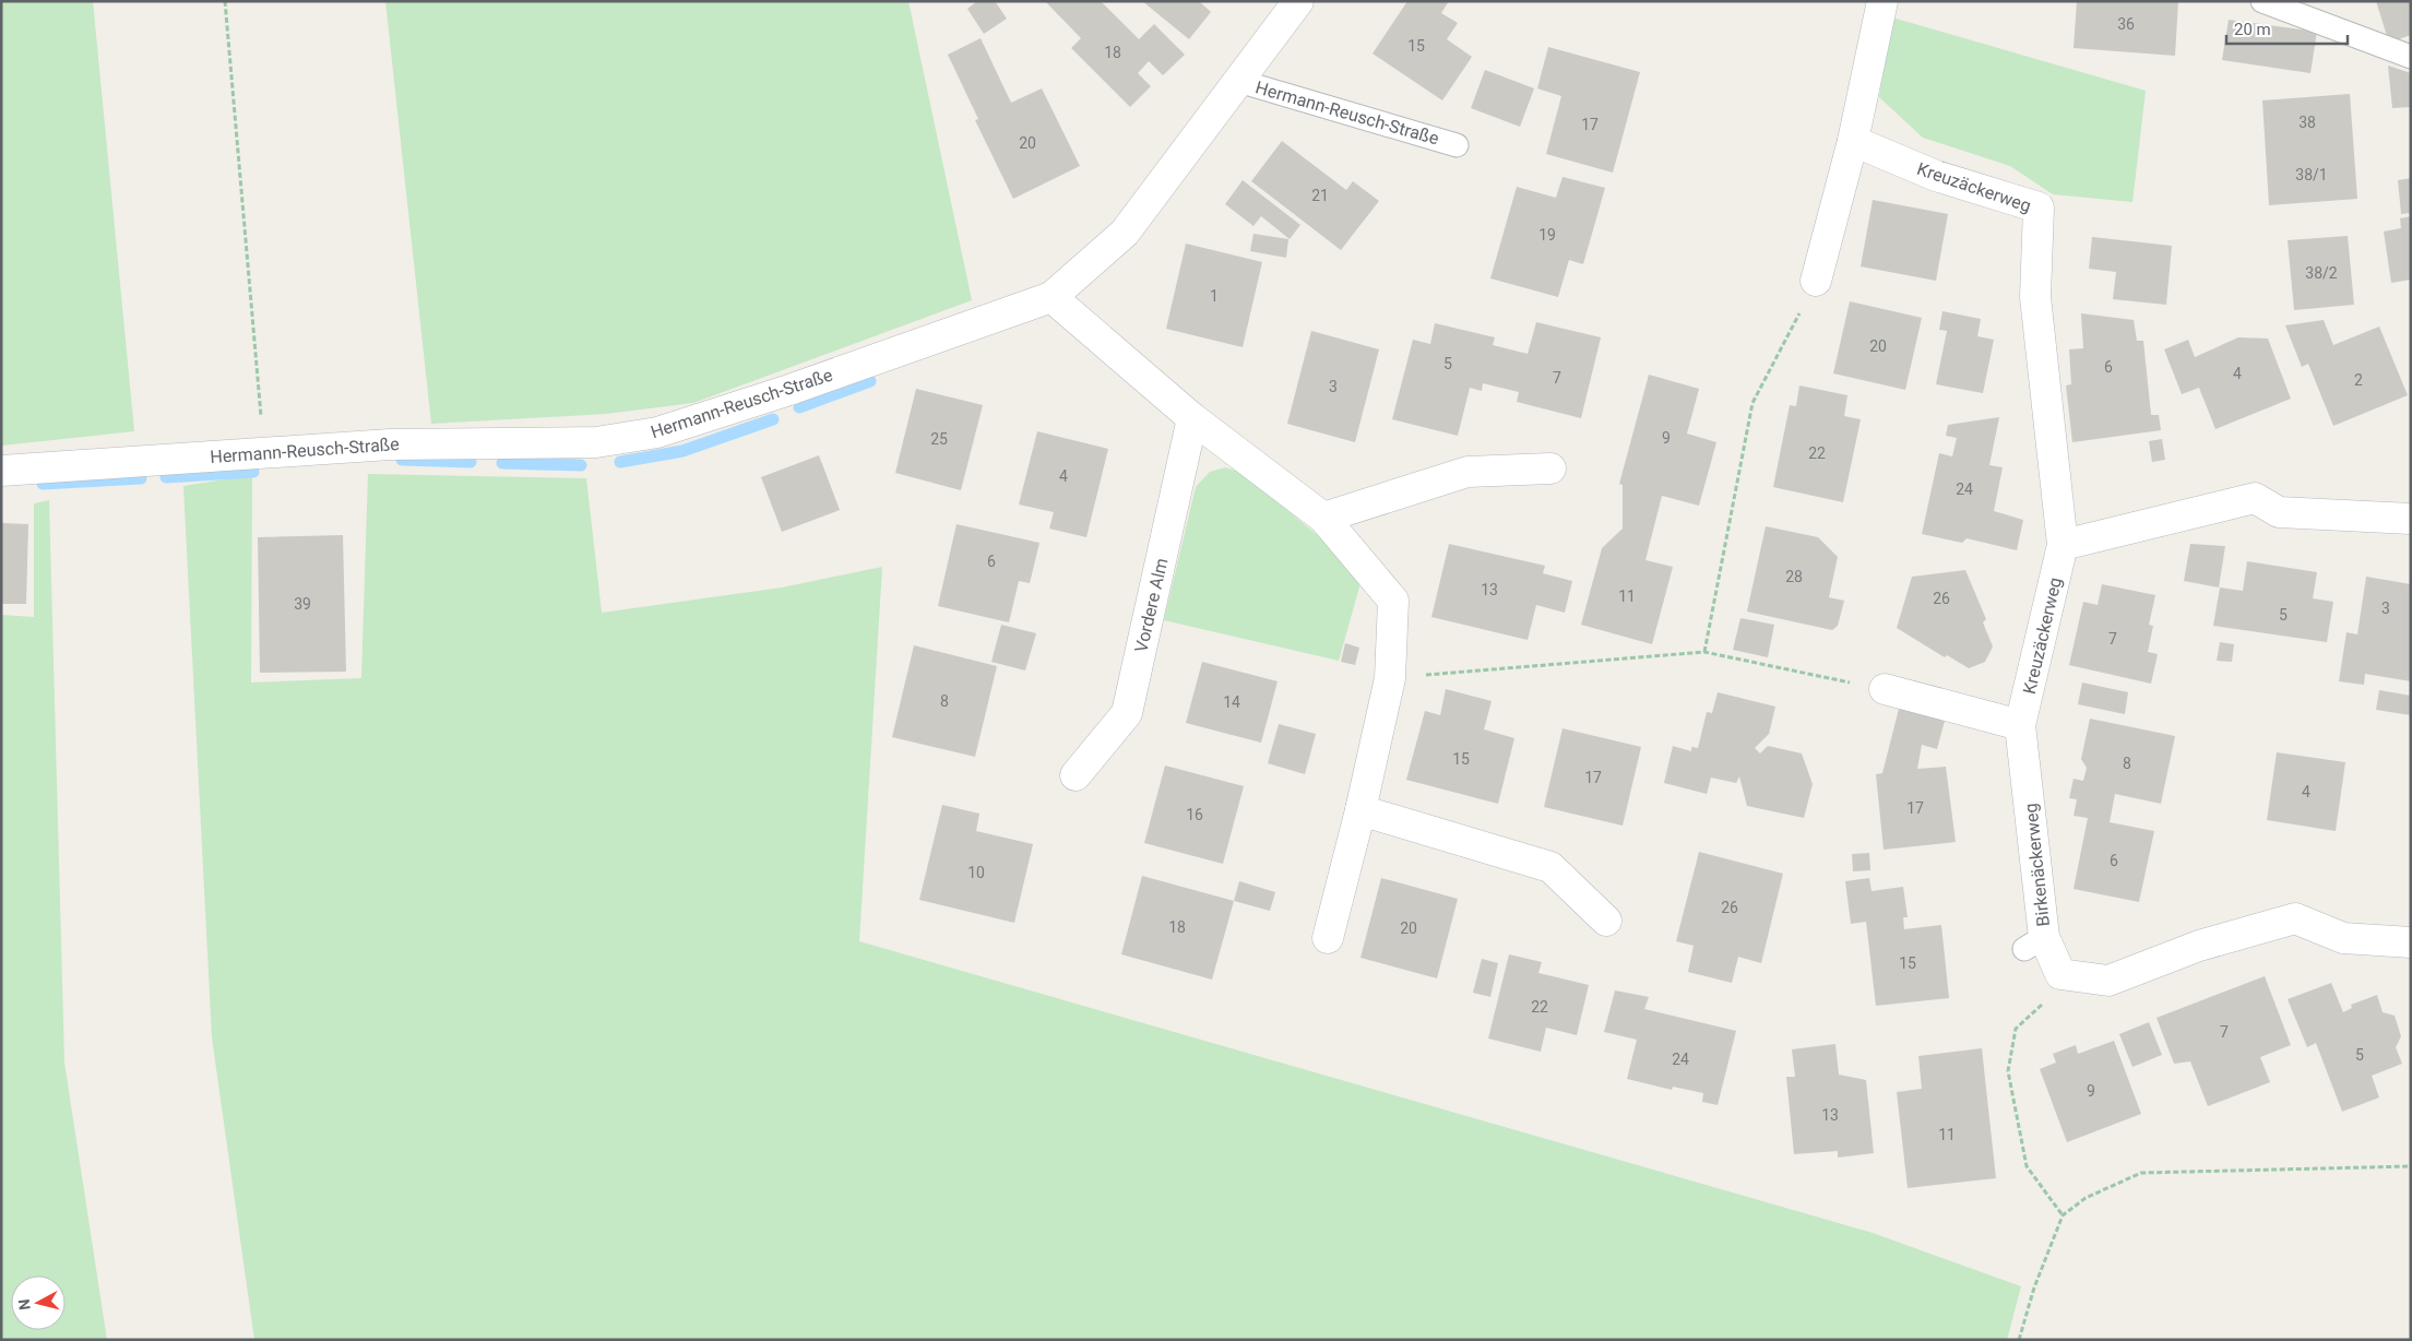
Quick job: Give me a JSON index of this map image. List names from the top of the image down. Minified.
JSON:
{"streets":{"street":["Hermann-Reusch-Straße","Kreuzäckerweg","Vordere Alm","Birkenäckerweg"]},"crossings":[["Kreuzäckerweg","Birkenäckerweg"]],"house_numbers":["36","15","18","38","17","20","38/1","21","19","38/2","1","20","5","6","4","7","2","3","9","25","22","4","24","6","28","13","11","26","39","3","5","7","8","14","15","8","17","4","17","16","6","10","26","18","20","15","22","7","5","24","9","13","11"],"scale_bar":"20 m","north":"left"}
